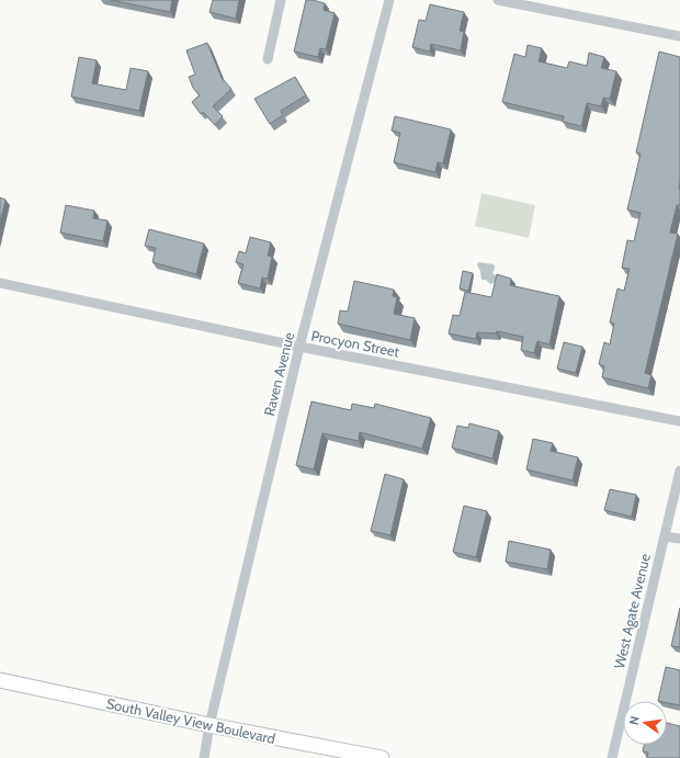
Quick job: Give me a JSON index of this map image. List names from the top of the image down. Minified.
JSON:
{"streets":{"main road":["South Valley View Boulevard"],"street":["Procyon Street","Raven Avenue","West Agate Avenue"]},"crossings":[["Procyon Street","Raven Avenue"],["Raven Avenue","South Valley View Boulevard"]],"north":"left"}
